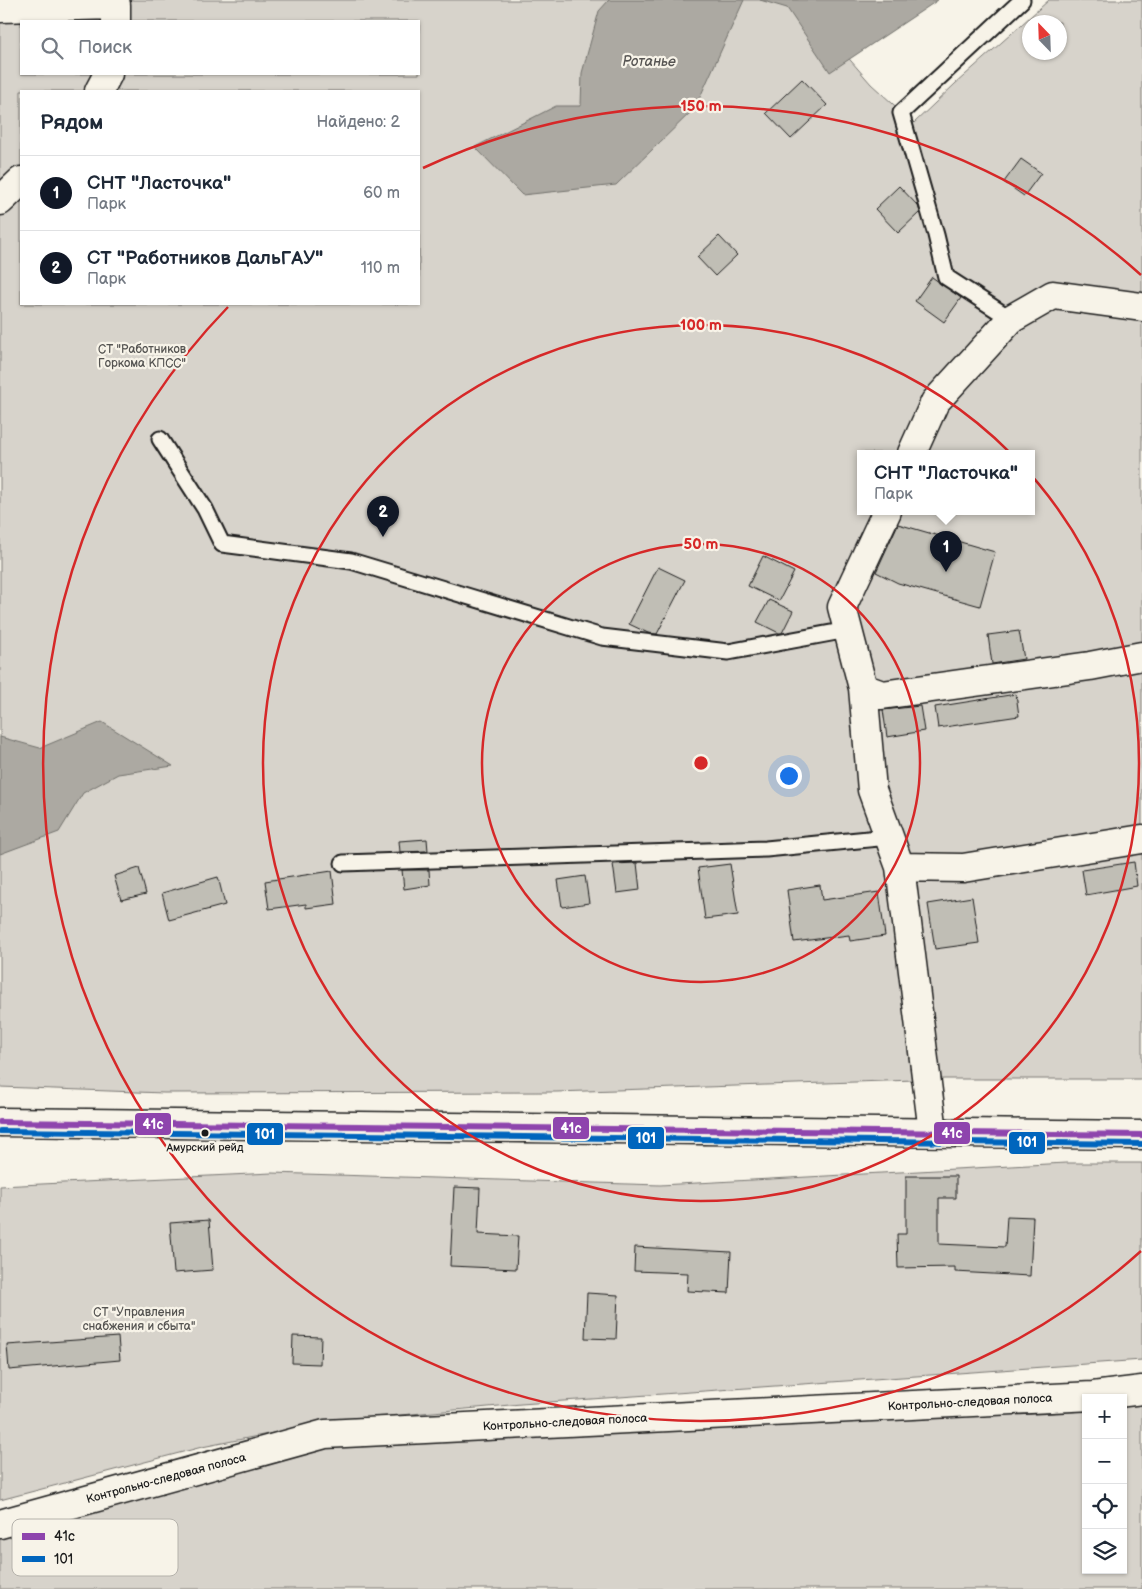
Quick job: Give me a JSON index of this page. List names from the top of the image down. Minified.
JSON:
{"streets":{"street":["Контрольно-следовая полоса"]},"water":["Ротанье"],"parks":["СТ \"Работников Горкома КПСС\"","СТ \"Управления снабжения и сбыта\""],"places":["Амурский рейд"],"lines":["transit line 41с","transit line 101"],"legend":["41с","101"],"north":"top left","page":{"search":"Поиск","heading":["Рядом","Найдено: 2"],"list":[{"mark":"1","name":"СНТ \"Ласточка\"","note":"Парк","value":"60 m"},{"mark":"2","name":"СТ \"Работников ДальГАУ\"","note":"Парк","value":"110 m"}],"popup":["СНТ \"Ласточка\"","Парк"],"pins":["2","1"],"map_buttons":["+","−"]},"rings":["150 m","100 m","50 m"]}
